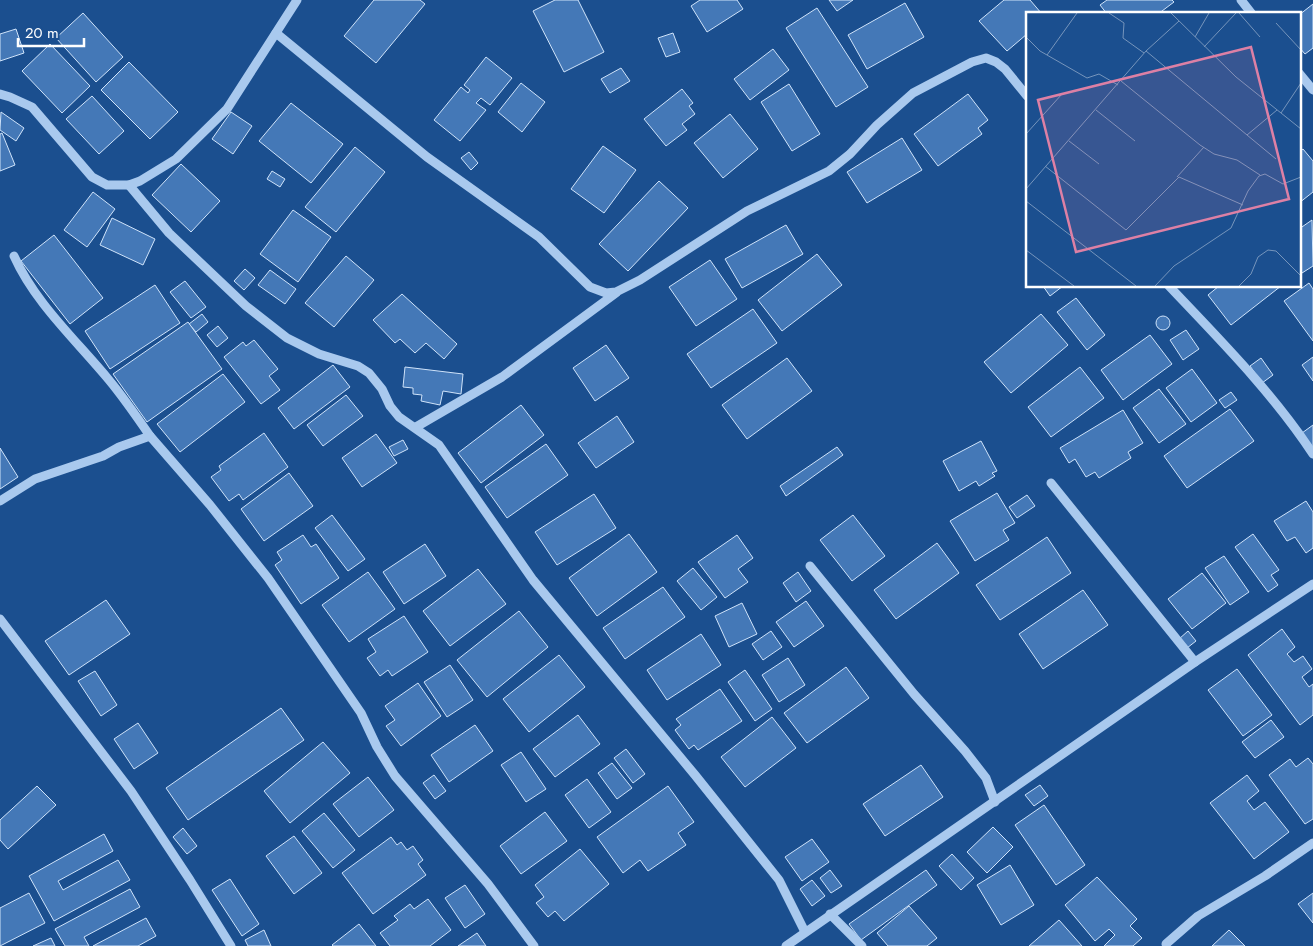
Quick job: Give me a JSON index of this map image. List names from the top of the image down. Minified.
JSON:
{"scale_bar":"20 m"}
